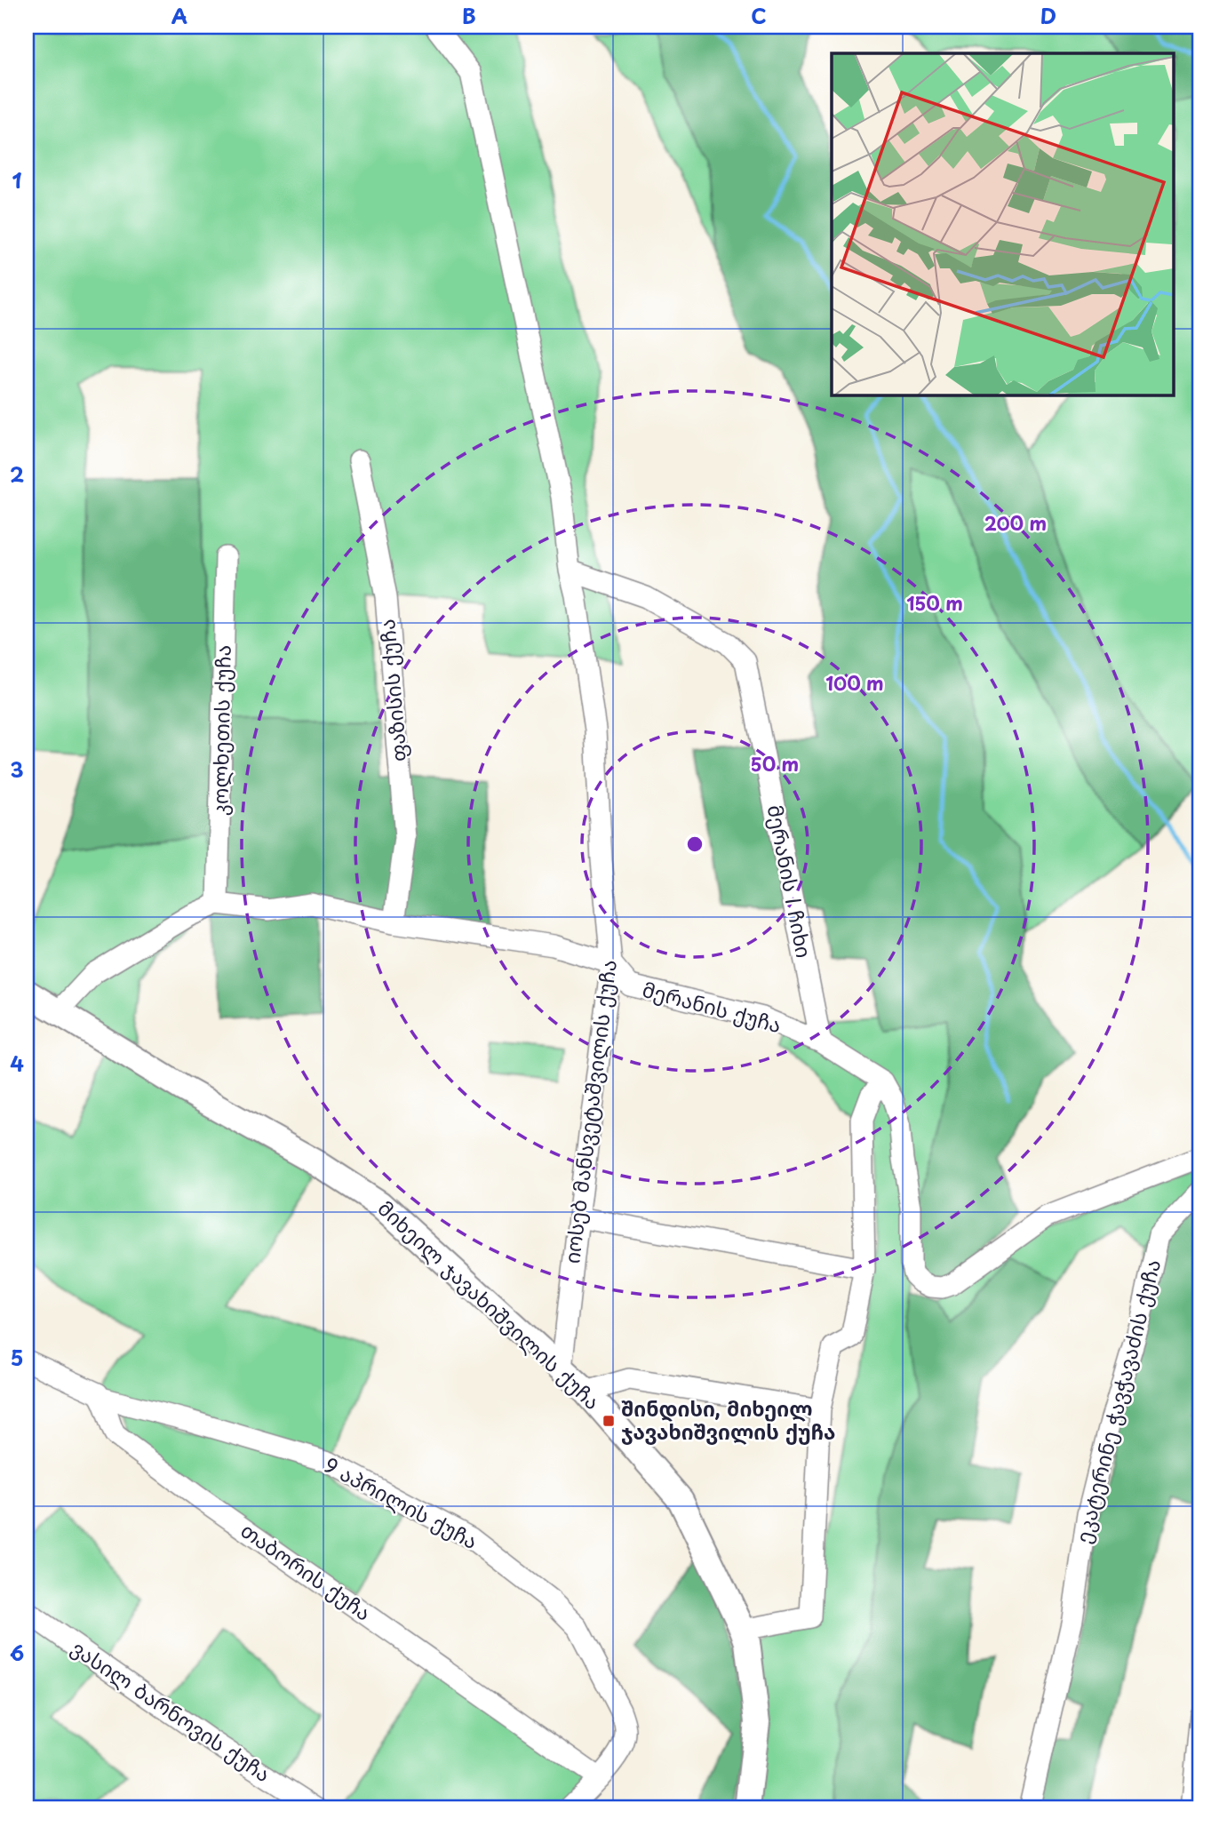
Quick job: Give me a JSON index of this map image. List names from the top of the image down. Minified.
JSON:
{"streets":{"main road":["მიხეილ ჯავახიშვილის ქუჩა"],"street":["ფაზისის ქუჩა","კოლხეთის ქუჩა","მერანის I ჩიხი","მერანის ქუჩა","იოსებ მანსვეტაშვილის ქუჩა","ეკატერინე ჭავჭავაძის ქუჩა","9 აპრილის ქუჩა","თაბორის ქუჩა","ვასილ ბარნოვის ქუჩა"]},"crossings":[["მერანის I ჩიხი","მერანის ქუჩა"],["მერანის I ჩიხი","იოსებ მანსვეტაშვილის ქუჩა"],["მერანის ქუჩა","იოსებ მანსვეტაშვილის ქუჩა"],["იოსებ მანსვეტაშვილის ქუჩა","მიხეილ ჯავახიშვილის ქუჩა"],["9 აპრილის ქუჩა","თაბორის ქუჩა"]],"places":{"transit":["შინდისი, მიხეილ ჯავახიშვილის ქუჩა"]},"grid":{"columns":["A","B","C","D"],"rows":["1","2","3","4","5","6"]},"rings":["200 m","150 m","100 m","50 m"]}
